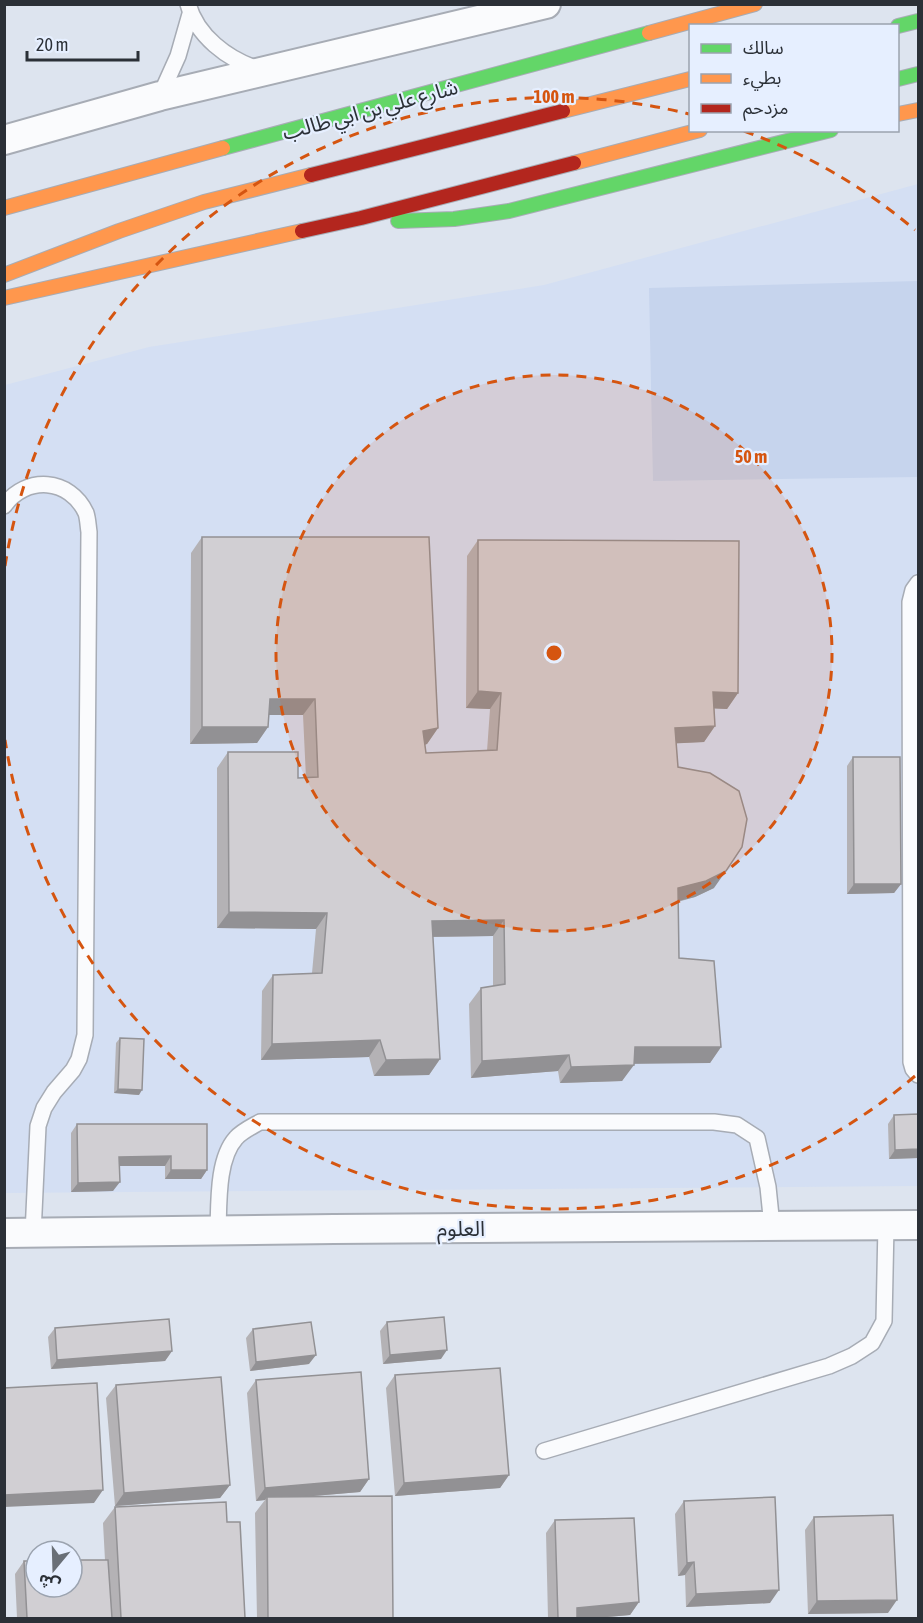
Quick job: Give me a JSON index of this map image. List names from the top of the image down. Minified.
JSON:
{"streets":{"main road":["شارع علي بن ابي طالب"],"street":["العلوم"]},"legend":["سالك","بطيء","مزدحم"],"scale_bar":"20 m","north":"bottom","rings":["100 m","50 m"]}
